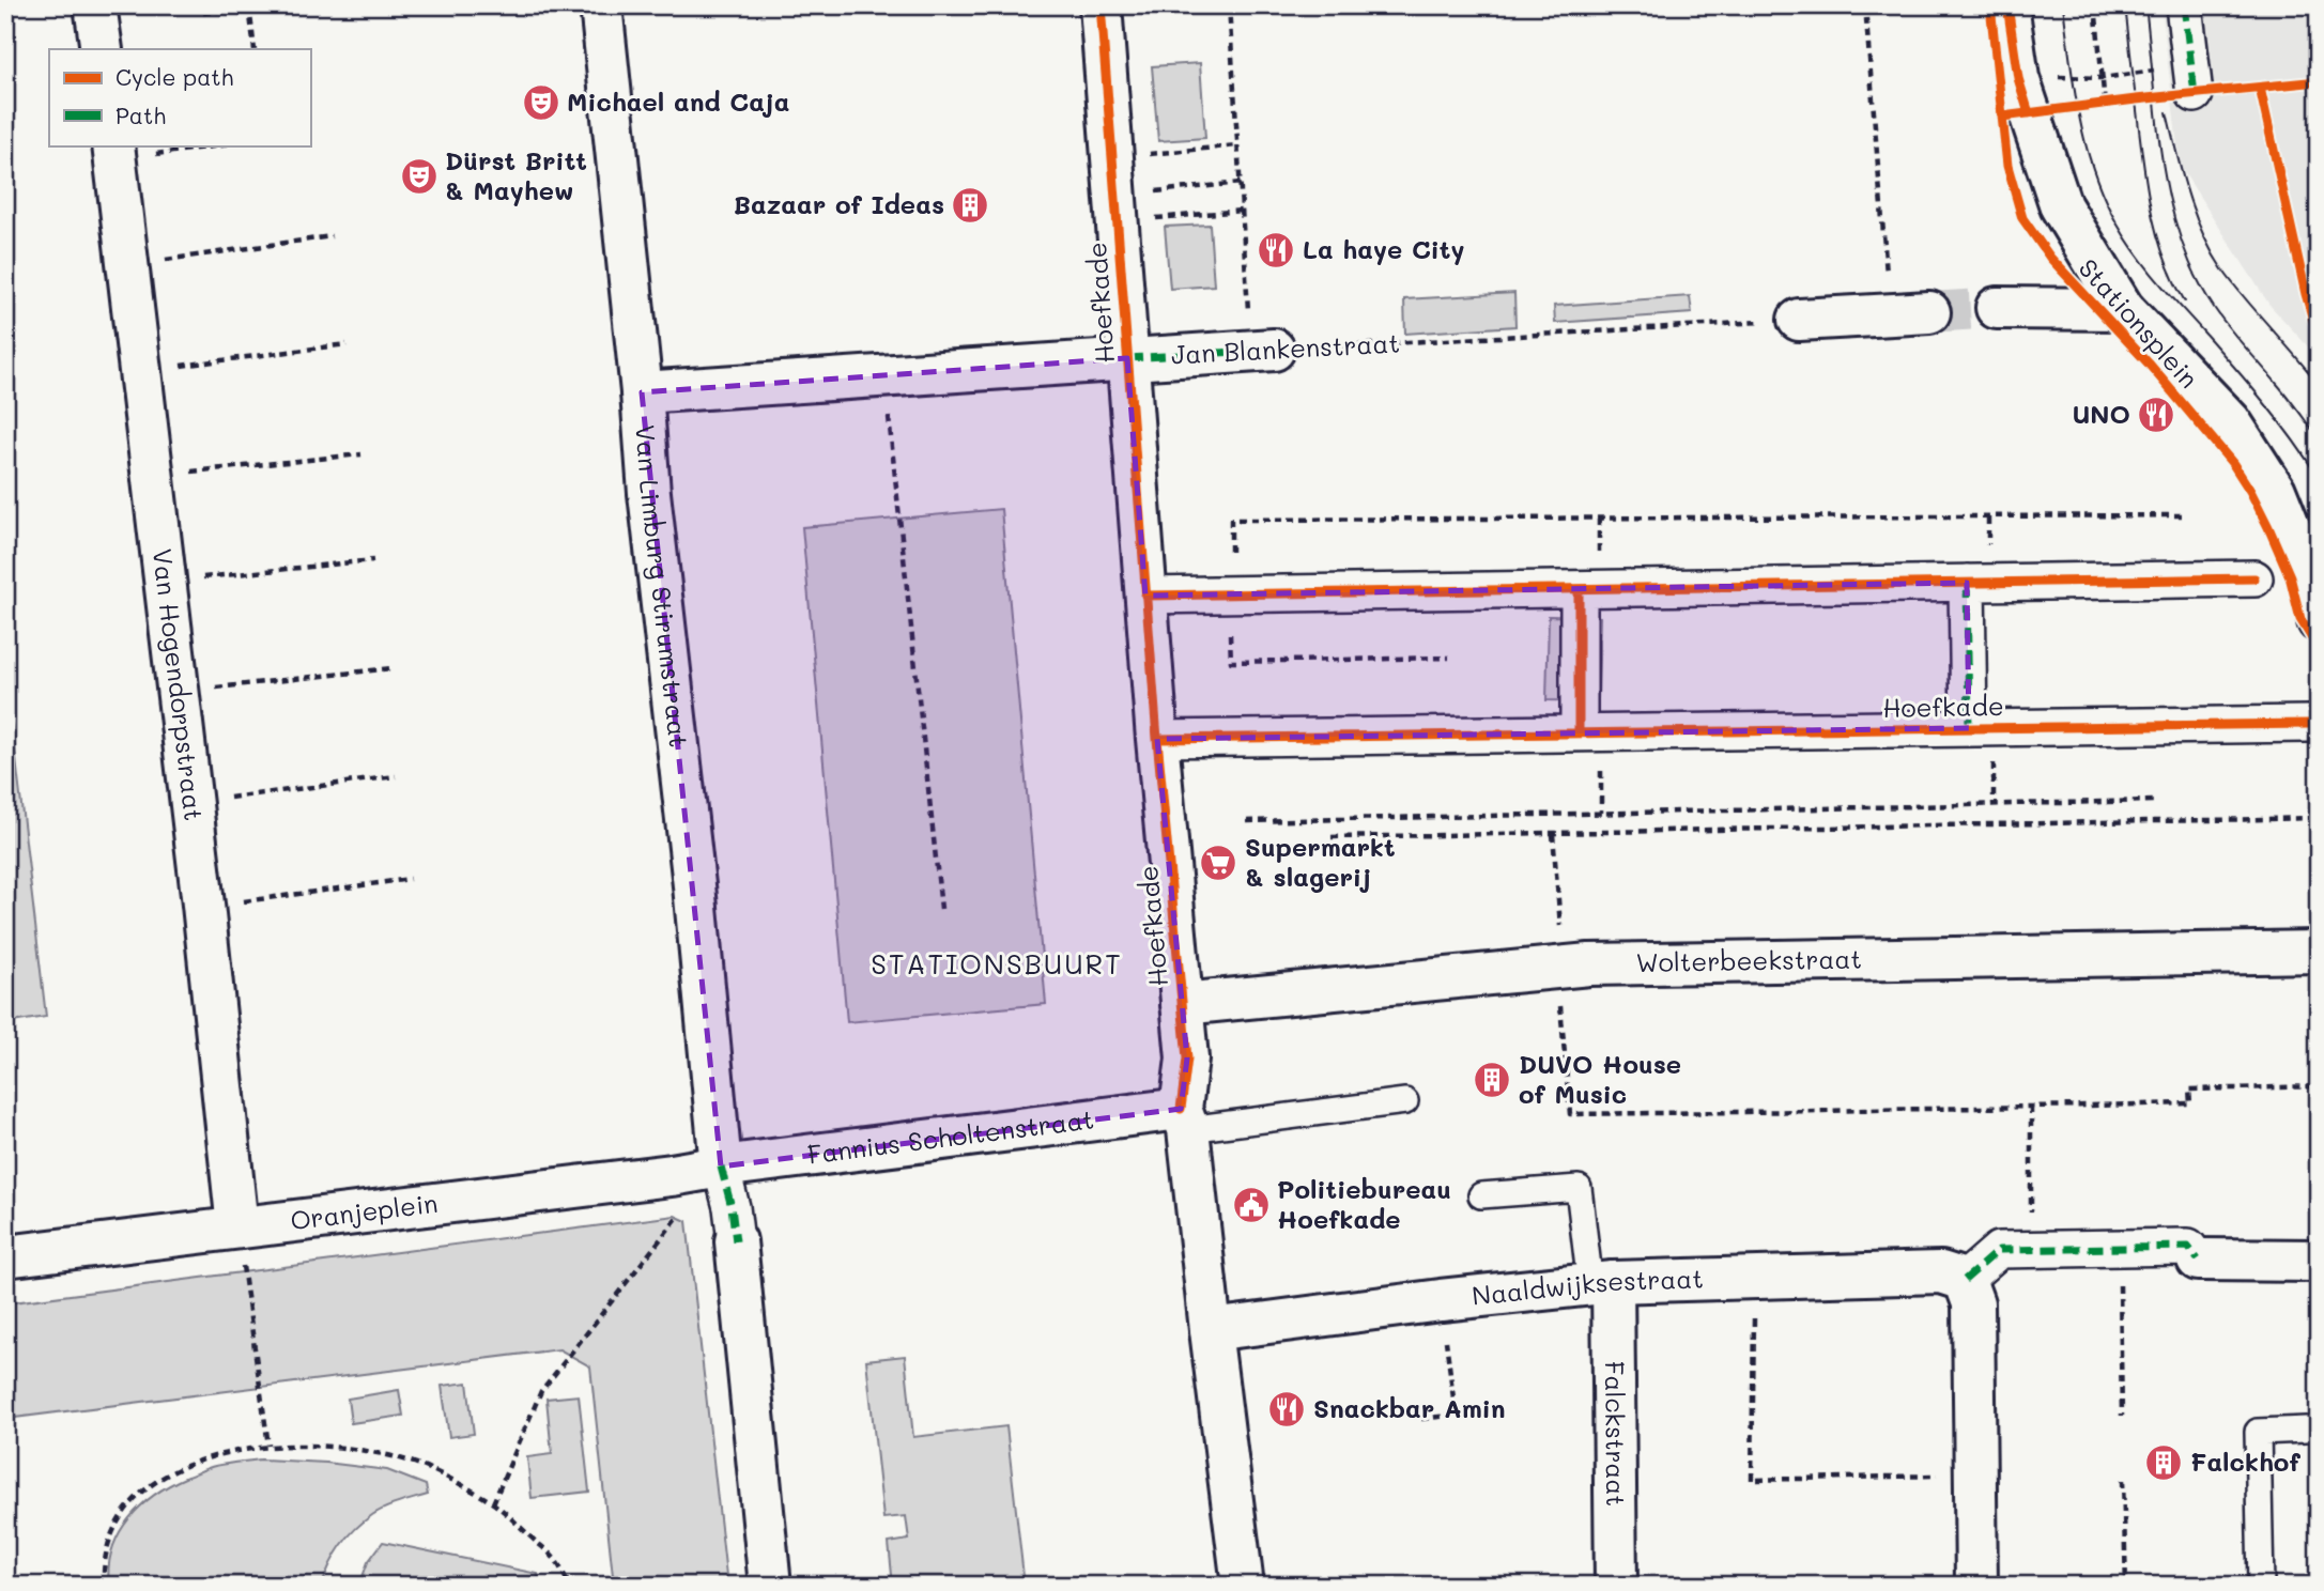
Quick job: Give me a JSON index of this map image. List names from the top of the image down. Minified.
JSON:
{"streets":{"street":["Hoefkade","Stationsplein","Jan Blankenstraat","Van Limburg Stirumstraat","Van Hogendorpstraat","Wolterbeekstraat","Fannius Scholtenstraat","Oranjeplein","Naaldwijksestraat","Falckstraat"]},"crossings":[["Hoefkade","Jan Blankenstraat"],["Hoefkade","Wolterbeekstraat"],["Hoefkade","Fannius Scholtenstraat"],["Hoefkade","Naaldwijksestraat"],["Jan Blankenstraat","Van Limburg Stirumstraat"],["Van Limburg Stirumstraat","Fannius Scholtenstraat"],["Van Limburg Stirumstraat","Oranjeplein"],["Van Hogendorpstraat","Oranjeplein"],["Fannius Scholtenstraat","Oranjeplein"],["Naaldwijksestraat","Falckstraat"]],"districts":["STATIONSBUURT"],"places":{"theatre":["Michael and Caja","Dürst Britt & Mayhew"],"building":["Bazaar of Ideas","DUVO House of Music","Falckhof"],"restaurant":["La haye City","UNO","Snackbar Amin"],"supermarket":["Supermarkt & slagerij"],"public building":["Politiebureau Hoefkade"]},"legend":["Cycle path","Path"]}
